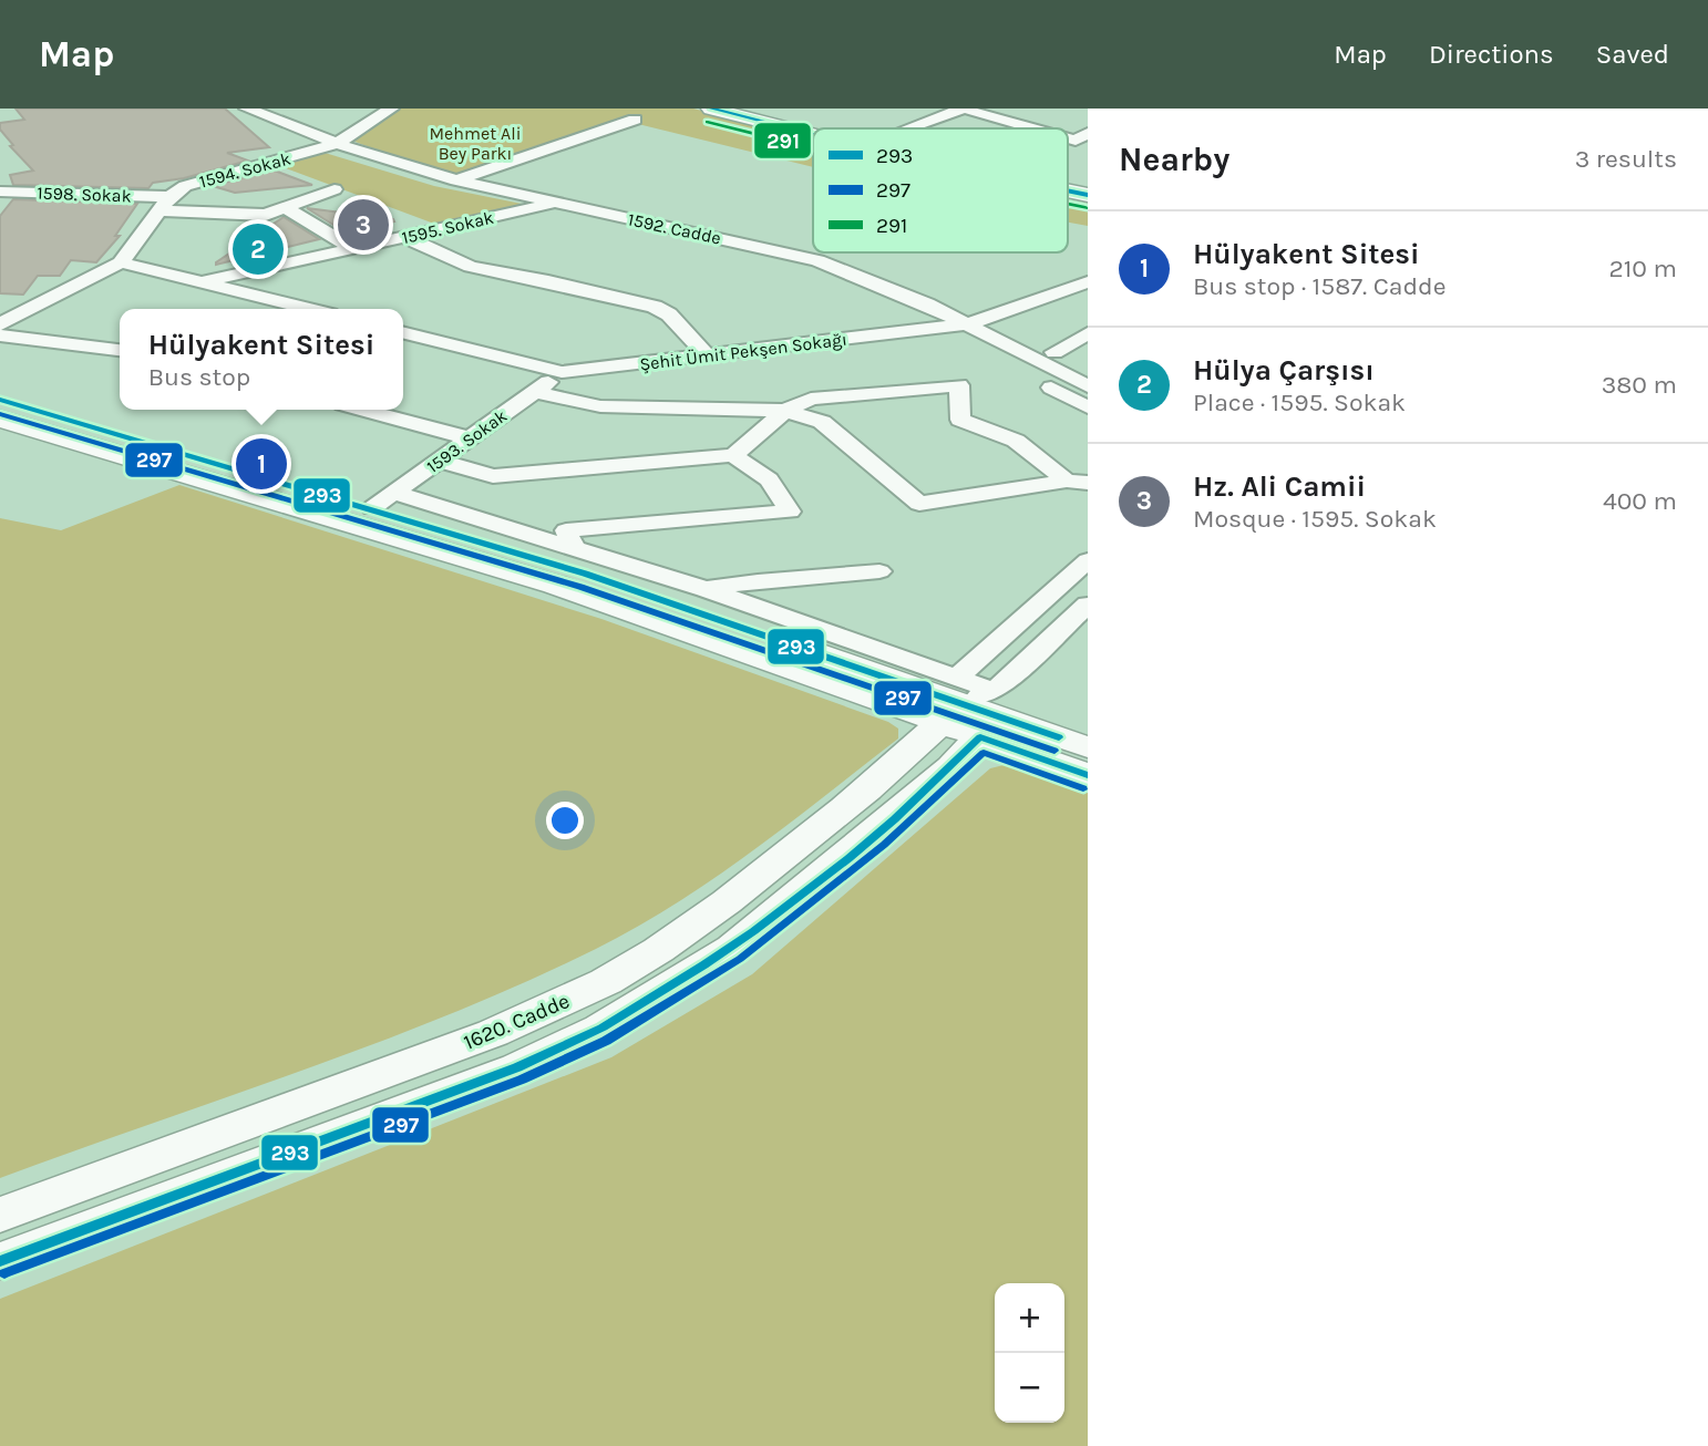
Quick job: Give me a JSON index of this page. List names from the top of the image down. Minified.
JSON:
{"streets":{"main road":["1620. Cadde"],"street":["1594. Sokak","1598. Sokak","1595. Sokak","1592. Cadde","Şehit Ümit Pekşen Sokağı","1593. Sokak"]},"crossings":[["1594. Sokak","1598. Sokak"],["1594. Sokak","1592. Cadde"],["1595. Sokak","1592. Cadde"],["1592. Cadde","Şehit Ümit Pekşen Sokağı"],["Şehit Ümit Pekşen Sokağı","1593. Sokak"]],"parks":["Mehmet Ali Bey Parkı"],"lines":["transit line 293","transit line 291","transit line 297"],"legend":["293","297","291"],"page":{"header":"Map","nav":["Map","Directions","Saved"],"heading":["Nearby","3 results"],"pins":["3","2","1"],"list":[{"mark":"1","name":"Hülyakent Sitesi","note":"Bus stop · 1587. Cadde","value":"210 m"},{"mark":"2","name":"Hülya Çarşısı","note":"Place · 1595. Sokak","value":"380 m"},{"mark":"3","name":"Hz. Ali Camii","note":"Mosque · 1595. Sokak","value":"400 m"}],"popup":["Hülyakent Sitesi","Bus stop"],"map_buttons":["+","−"]}}
